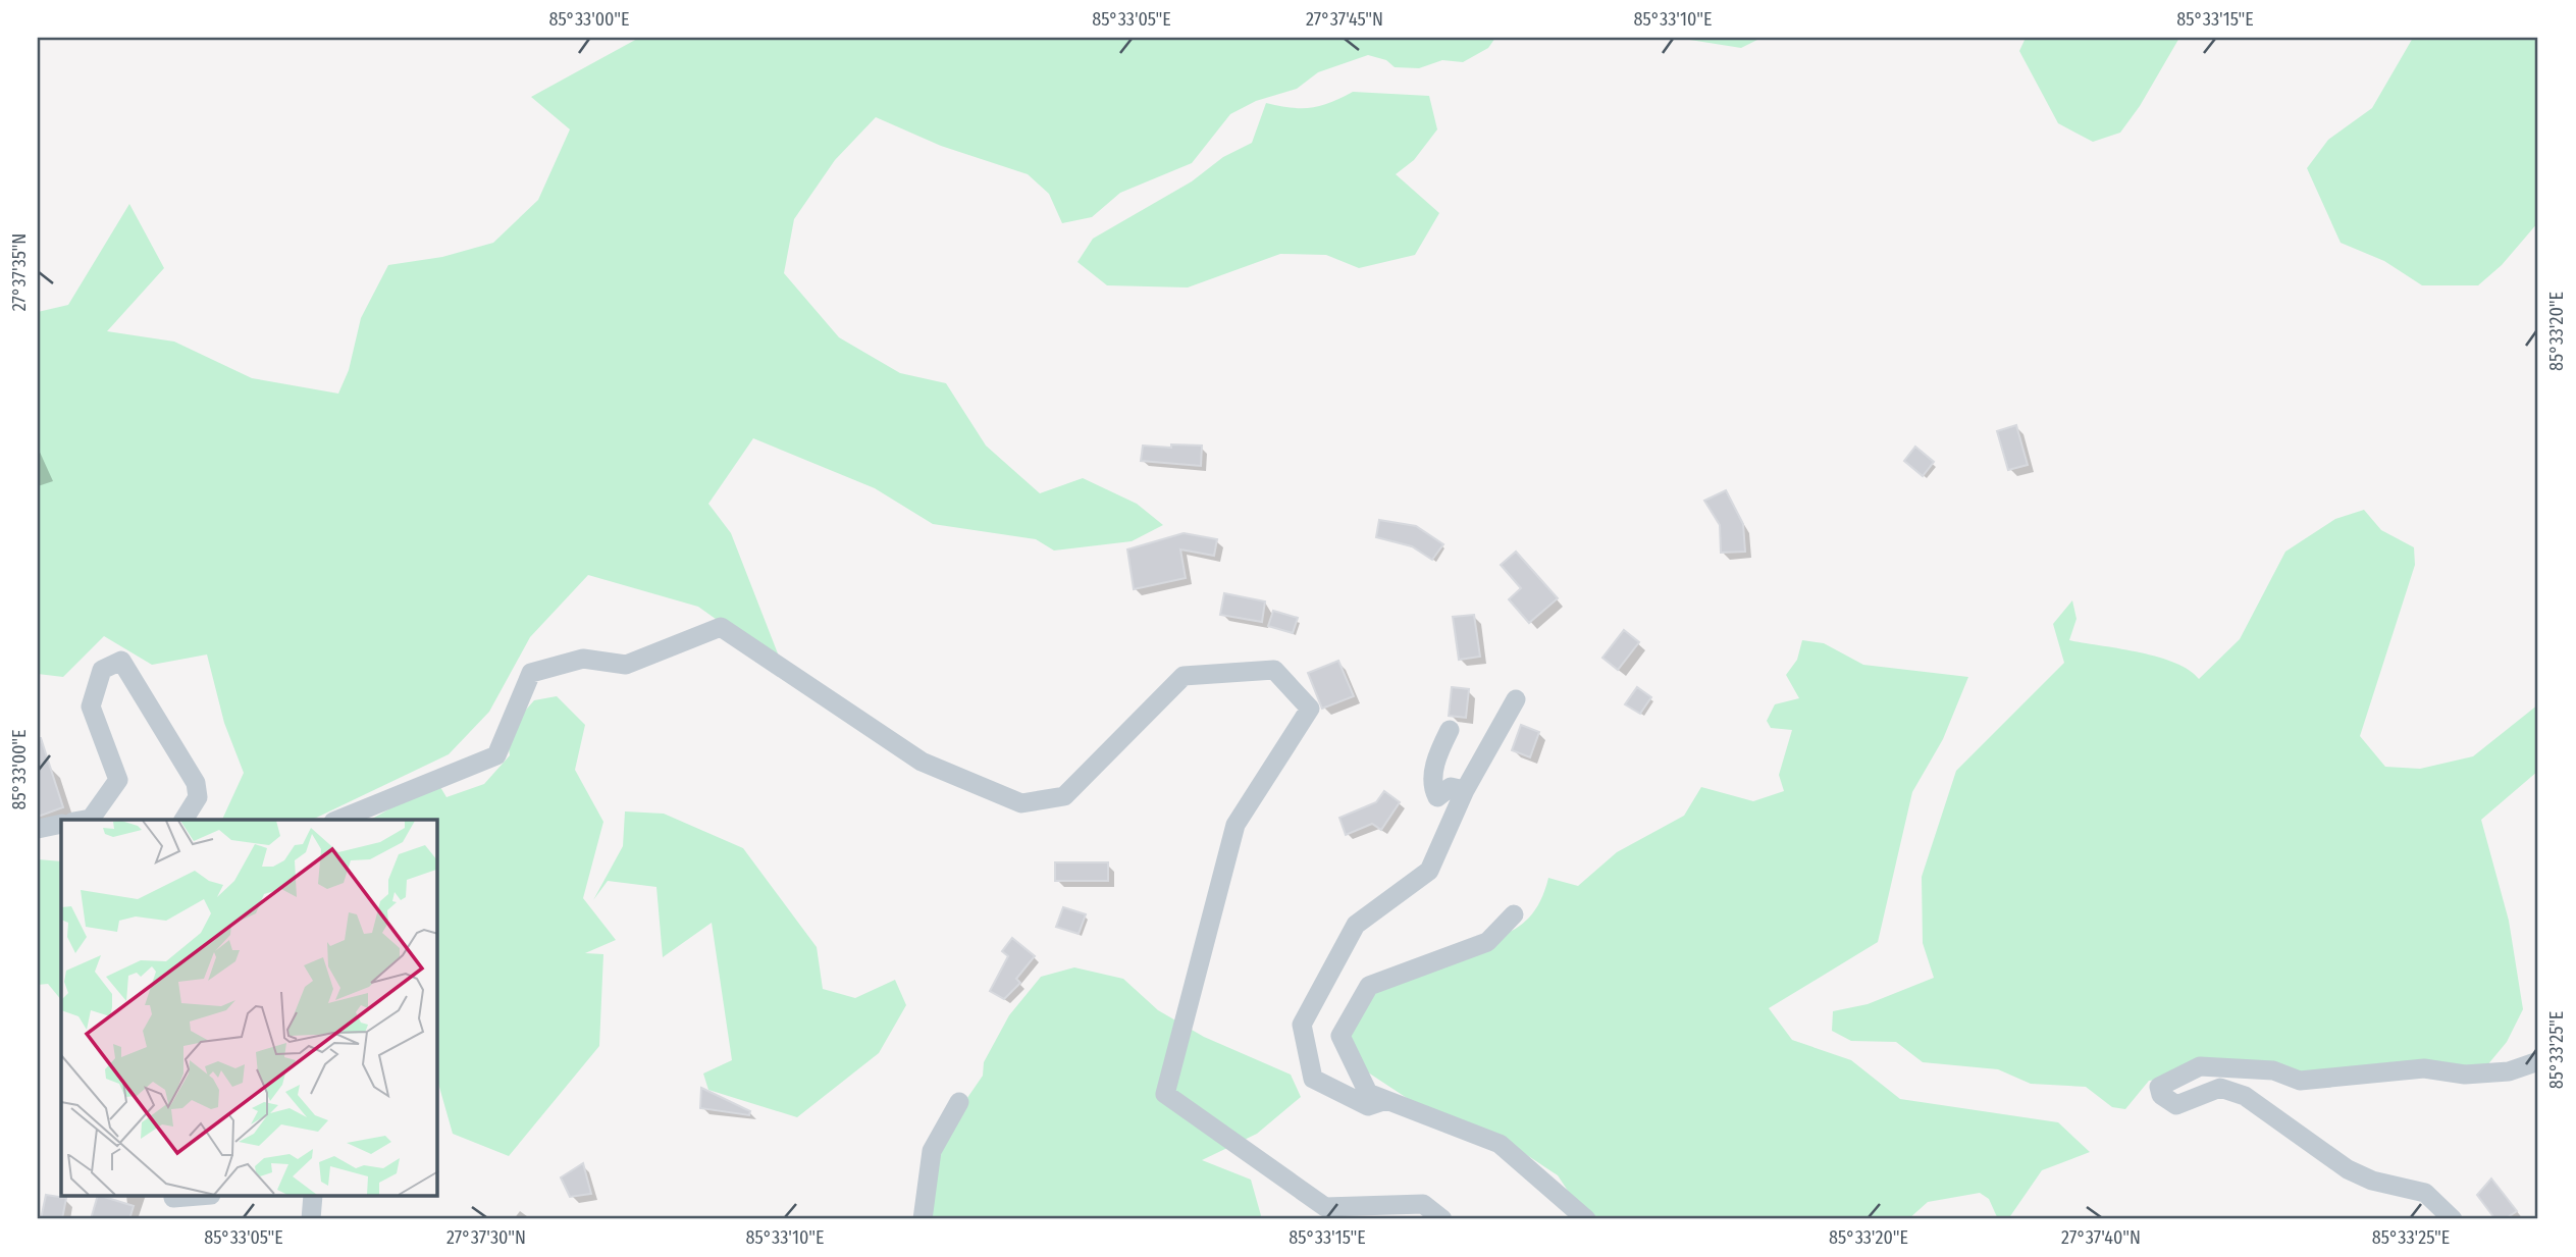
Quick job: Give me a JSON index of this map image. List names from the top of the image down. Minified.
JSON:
{"coordinates":["85°33'00\"E","85°33'05\"E","27°37'45\"N","85°33'10\"E","85°33'15\"E","27°37'35\"N","85°33'20\"E","85°33'25\"E","27°37'30\"N","27°37'40\"N"]}
